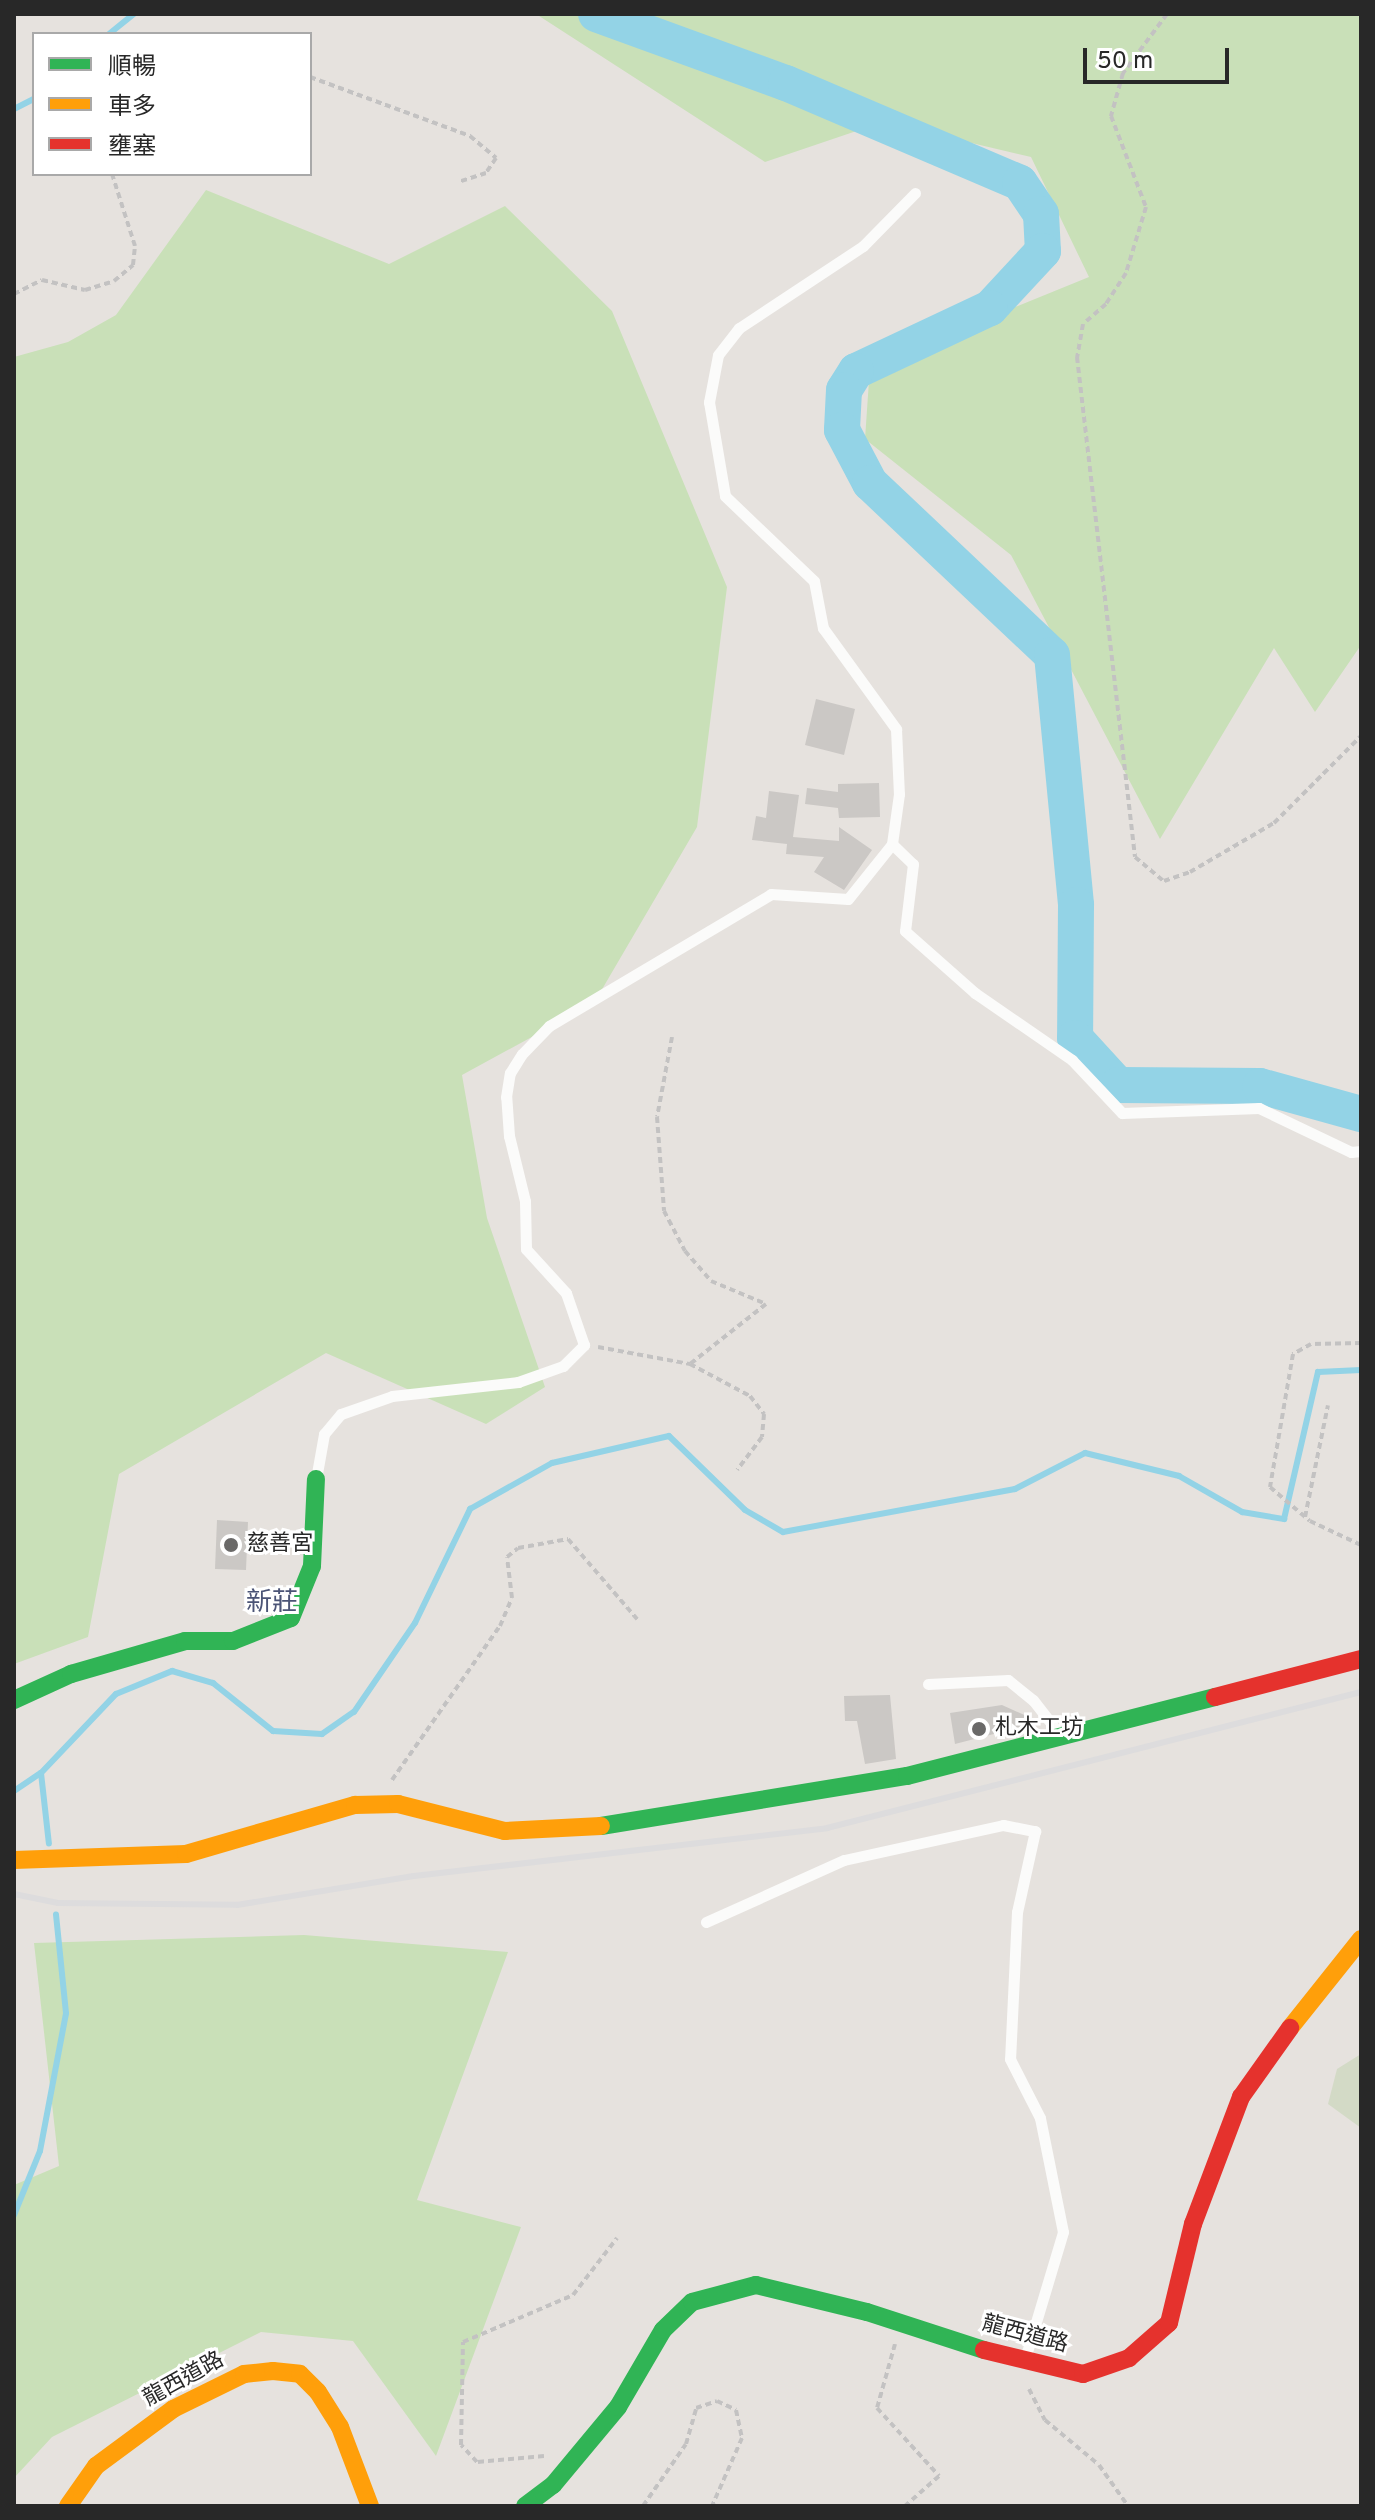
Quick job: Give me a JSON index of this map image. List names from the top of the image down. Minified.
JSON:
{"streets":{"street":["龍西道路"]},"districts":["新莊"],"places":["慈善宮","札木工坊"],"legend":["順暢","車多","壅塞"],"scale_bar":"50 m"}
